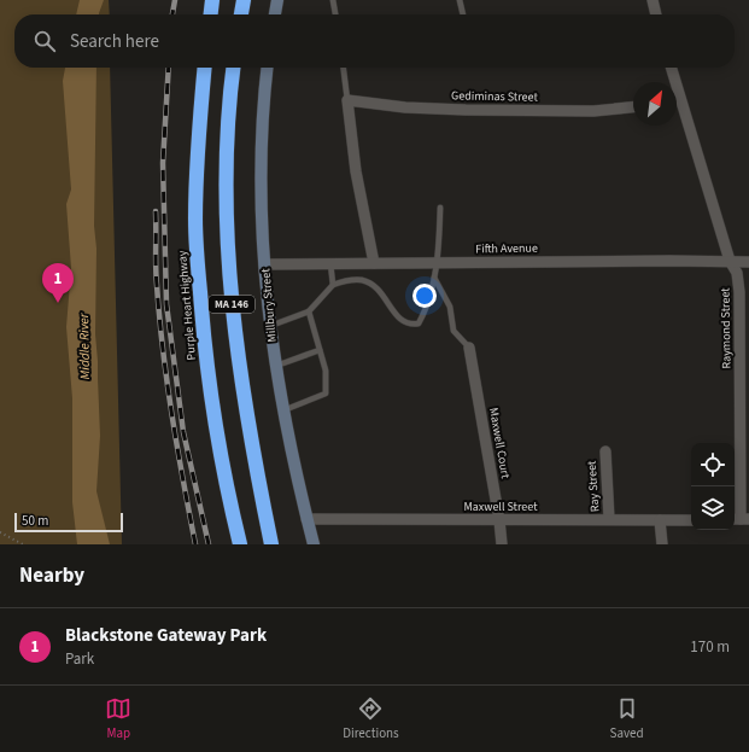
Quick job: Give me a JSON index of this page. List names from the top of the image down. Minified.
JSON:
{"streets":{"highway":["MA 146","Purple Heart Highway"],"main road":["Millbury Street"],"street":["Gediminas Street","Fifth Avenue","Raymond Street","Maxwell Court","Ray Street","Maxwell Street"]},"crossings":[["Fifth Avenue","Millbury Street"],["Fifth Avenue","Raymond Street"],["Millbury Street","Maxwell Street"],["Maxwell Court","Maxwell Street"],["Ray Street","Maxwell Street"]],"water":["Middle River"],"scale_bar":"50 m","north":"top right","page":{"search":"Search here","pins":"1","scale":"50 m","heading":"Nearby","list":[{"mark":"1","name":"Blackstone Gateway Park","note":"Park","value":"170 m"}],"nav":["Map","Directions","Saved"]}}
